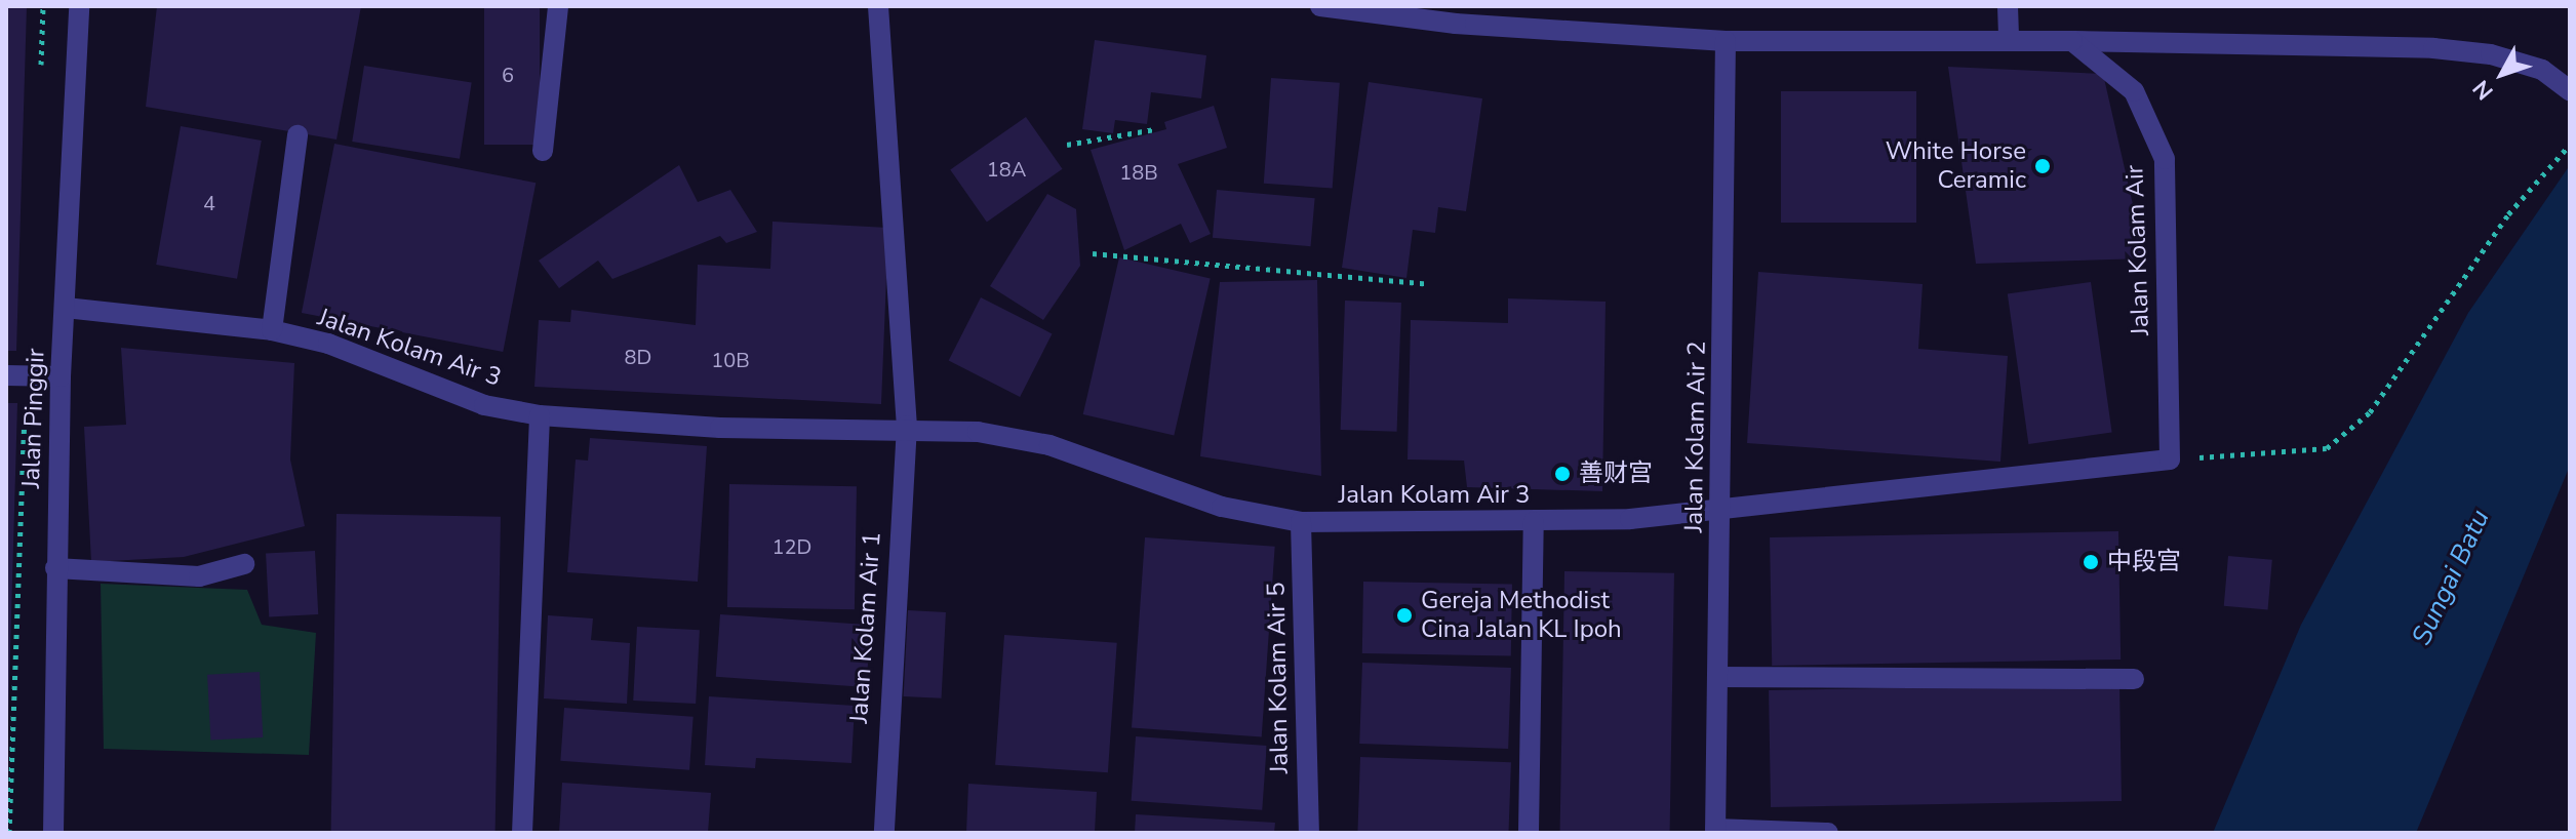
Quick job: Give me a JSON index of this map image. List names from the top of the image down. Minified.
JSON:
{"streets":{"street":["Jalan Kolam Air","Jalan Kolam Air 3","Jalan Pinggir","Jalan Kolam Air 2","Jalan Kolam Air 1","Jalan Kolam Air 5"]},"crossings":[["Jalan Kolam Air","Jalan Kolam Air 3"],["Jalan Kolam Air 3","Jalan Pinggir"],["Jalan Kolam Air 3","Jalan Kolam Air 2"],["Jalan Kolam Air 3","Jalan Kolam Air 1"],["Jalan Kolam Air 3","Jalan Kolam Air 5"]],"water":["Sungai Batu"],"places":["White Horse Ceramic","善财宫","中段宫","Gereja Methodist Cina Jalan KL Ipoh"],"house_numbers":["6","18A","18B","4","8D","10B","12D"],"north":"bottom left"}
